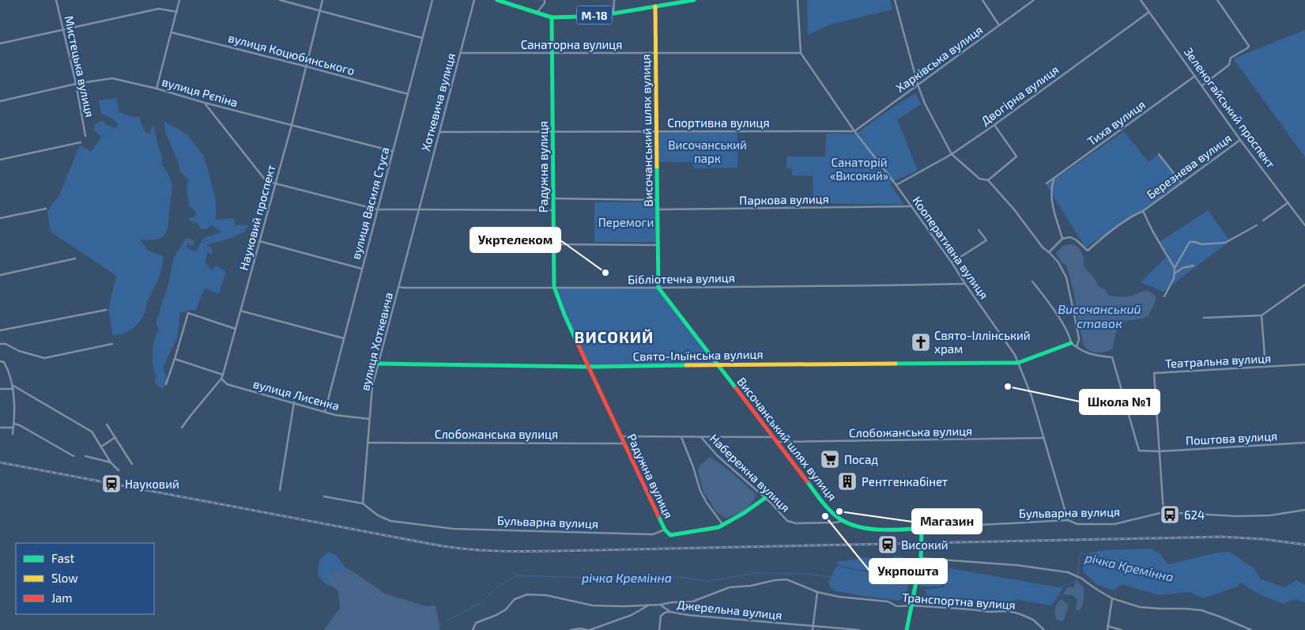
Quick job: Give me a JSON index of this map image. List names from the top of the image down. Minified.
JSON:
{"streets":{"main road":["М-18","Височанський шлях вулиця","Радужна вулиця","Свято-Ільїнська вулиця","Бульварна вулиця"],"street":["Санаторна вулиця","вулиця Коцюбинського","Харківська вулиця","Мистецька вулиця","вулиця Рєпіна","Двогірна вулиця","Хоткевича вулиця","Зеленогайський проспект","Спортивна вулиця","Тиха вулиця","Березнева вулиця","Паркова вулиця","вулиця Василя Стуса","Науковий проспект","Кооперативна вулиця","Бібліотечна вулиця","вулиця Хоткевича","Театральна вулиця","вулиця Лисенка","Слобожанська вулиця","Поштова вулиця","Набережна вулиця","Транспортна вулиця","Джерельна вулиця"]},"crossings":[["М-18","Височанський шлях вулиця"],["М-18","Радужна вулиця"],["Санаторна вулиця","Хоткевича вулиця"],["Санаторна вулиця","Височанський шлях вулиця"],["Санаторна вулиця","Радужна вулиця"],["Санаторна вулиця","Кооперативна вулиця"],["вулиця Коцюбинського","вулиця Василя Стуса"],["вулиця Коцюбинського","Науковий проспект"],["Харківська вулиця","Спортивна вулиця"],["Харківська вулиця","Кооперативна вулиця"],["Мистецька вулиця","вулиця Рєпіна"],["вулиця Рєпіна","вулиця Василя Стуса"],["вулиця Рєпіна","Науковий проспект"],["Двогірна вулиця","Зеленогайський проспект"],["Двогірна вулиця","Кооперативна вулиця"],["Хоткевича вулиця","Спортивна вулиця"],["Хоткевича вулиця","вулиця Хоткевича"],["Зеленогайський проспект","Тиха вулиця"],["Зеленогайський проспект","Березнева вулиця"],["Спортивна вулиця","Височанський шлях вулиця"],["Спортивна вулиця","Радужна вулиця"],["Спортивна вулиця","Кооперативна вулиця"],["Височанський шлях вулиця","Паркова вулиця"],["Височанський шлях вулиця","Бібліотечна вулиця"],["Височанський шлях вулиця","Свято-Ільїнська вулиця"],["Височанський шлях вулиця","Слобожанська вулиця"],["Височанський шлях вулиця","Бульварна вулиця"],["Радужна вулиця","Бібліотечна вулиця"],["Радужна вулиця","Свято-Ільїнська вулиця"],["Радужна вулиця","Слобожанська вулиця"],["Радужна вулиця","Бульварна вулиця"],["Паркова вулиця","Кооперативна вулиця"],["вулиця Василя Стуса","вулиця Лисенка"],["Науковий проспект","вулиця Лисенка"],["Кооперативна вулиця","Бібліотечна вулиця"],["Кооперативна вулиця","Свято-Ільїнська вулиця"],["Кооперативна вулиця","Слобожанська вулиця"],["Кооперативна вулиця","Бульварна вулиця"],["Бібліотечна вулиця","вулиця Хоткевича"],["вулиця Хоткевича","Свято-Ільїнська вулиця"],["вулиця Хоткевича","вулиця Лисенка"],["вулиця Хоткевича","Слобожанська вулиця"],["вулиця Хоткевича","Бульварна вулиця"],["Театральна вулиця","Поштова вулиця"],["Театральна вулиця","Бульварна вулиця"],["Набережна вулиця","Бульварна вулиця"],["Транспортна вулиця","Джерельна вулиця"]],"districts":["ВИСОКИЙ"],"water":["Височанський ставок","річка Кремінна"],"parks":["Височанський парк","Санаторій «Високий»","Перемоги"],"places":{"other":["Укртелеком","Школа №1","Магазин","Укрпошта"],"church":["Свято-Іллінський храм"],"supermarket":["Посад"],"building":["Рентгенкабінет"],"station":["Науковий","Високий"],"bus stop":["624"]},"legend":["Fast","Slow","Jam"]}
